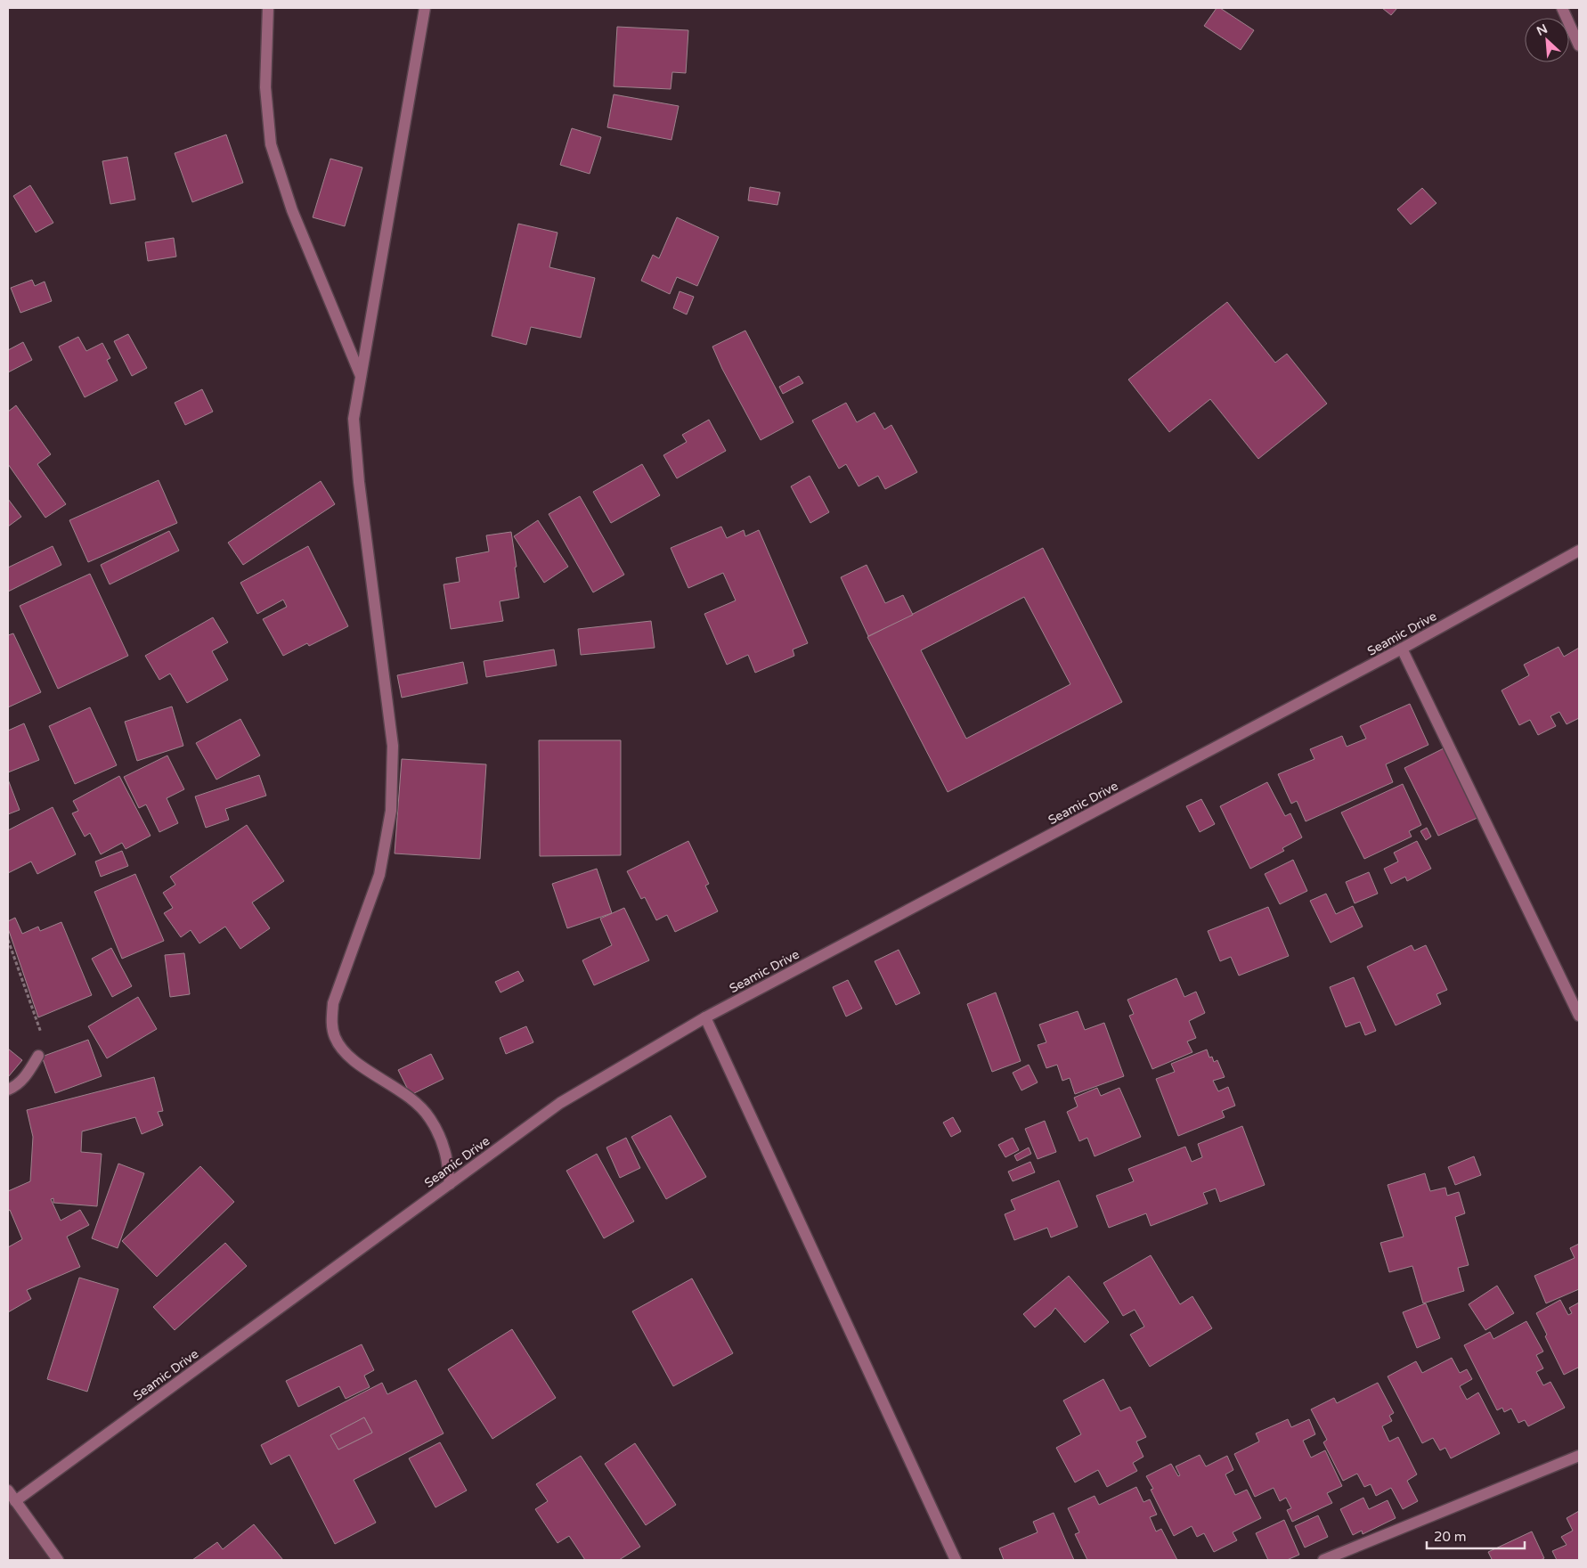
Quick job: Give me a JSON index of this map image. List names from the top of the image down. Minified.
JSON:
{"streets":{"street":["Seamic Drive"]},"scale_bar":"20 m","north":"top left"}
